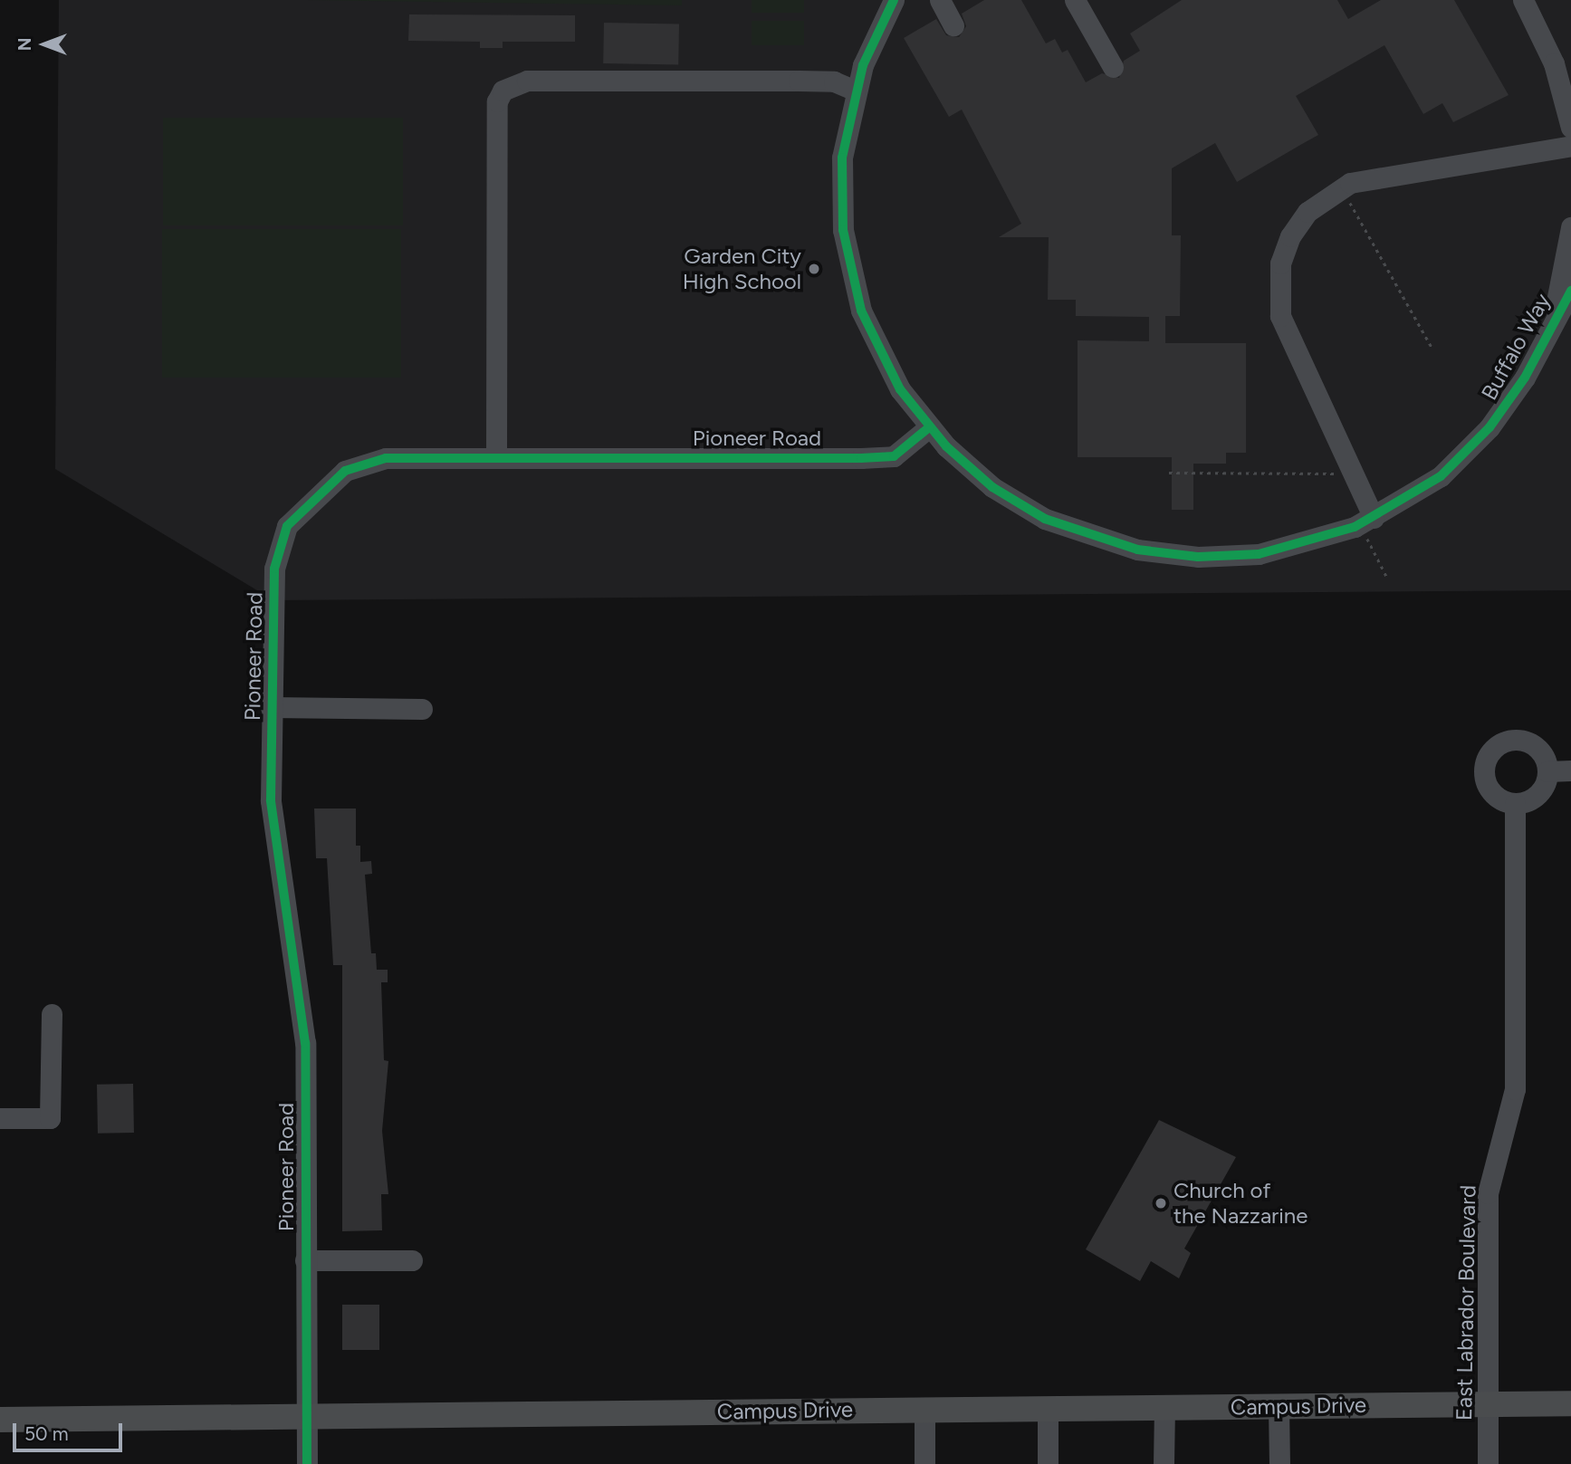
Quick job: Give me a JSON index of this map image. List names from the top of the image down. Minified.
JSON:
{"streets":{"main road":["Campus Drive"],"street":["Buffalo Way","Pioneer Road","East Labrador Boulevard"]},"crossings":[["Buffalo Way","Pioneer Road"],["Pioneer Road","Campus Drive"],["East Labrador Boulevard","Campus Drive"]],"places":["Garden City High School","Church of the Nazzarine"],"scale_bar":"50 m","north":"left"}
